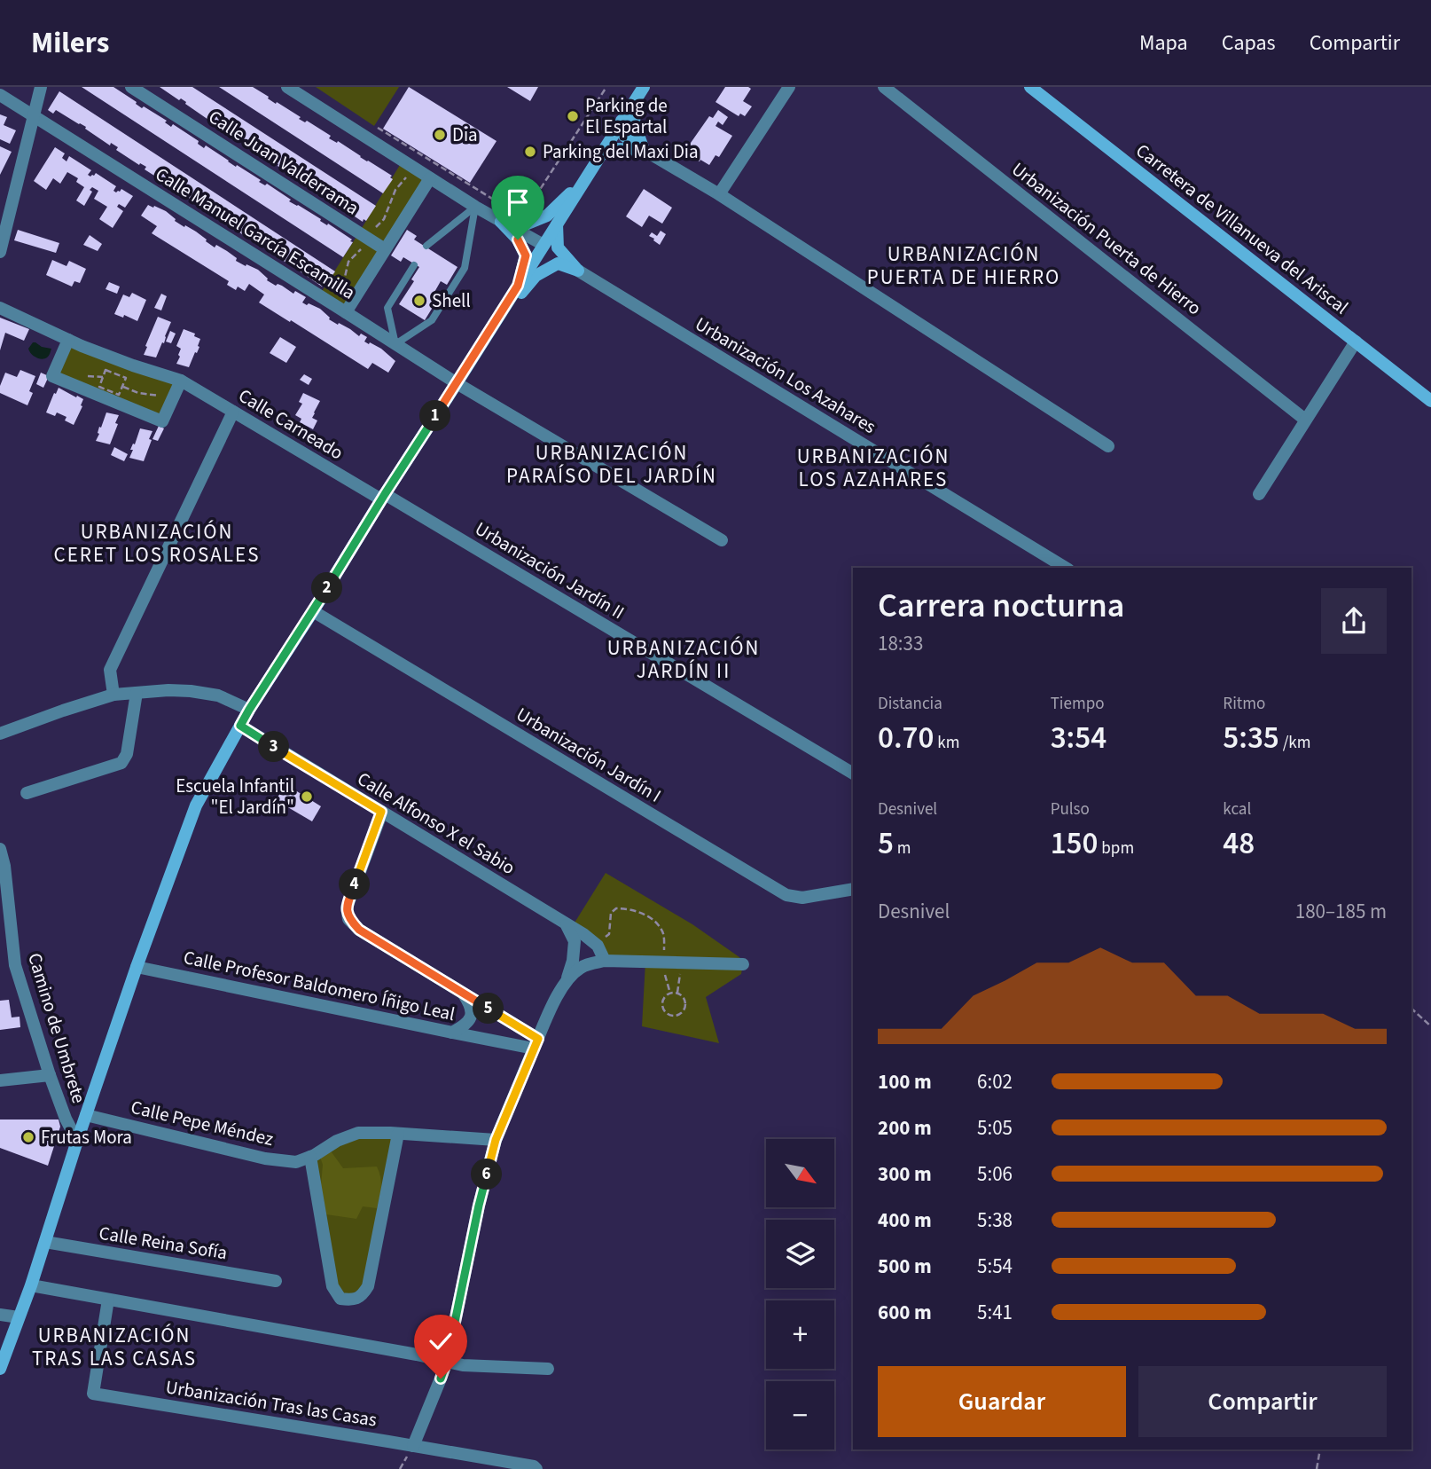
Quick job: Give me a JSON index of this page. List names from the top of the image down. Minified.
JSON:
{"streets":{"main road":["Carretera de Villanueva del Ariscal"],"street":["Calle Juan Valderrama","Calle Manuel García Escamilla","Urbanización Puerta de Hierro","Urbanización Los Azahares","Calle Carneado","Urbanización Jardín II","Urbanización Jardín I","Calle Alfonso X el Sabio","Calle Profesor Baldomero Íñigo Leal","Camino de Umbrete","Calle Pepe Méndez","Calle Reina Sofía","Urbanización Tras las Casas"]},"crossings":[["Calle Carneado","Urbanización Jardín II"]],"districts":["URBANIZACIÓN PUERTA DE HIERRO","URBANIZACIÓN PARAÍSO DEL JARDÍN","URBANIZACIÓN LOS AZAHARES","URBANIZACIÓN CERET LOS ROSALES","URBANIZACIÓN JARDÍN II","URBANIZACIÓN TRAS LAS CASAS"],"places":["Parking de El Espartal","Dia","Parking del Maxi Dia","Shell","Escuela Infantil \"El Jardín\"","Frutas Mora"],"north":"bottom right","page":{"header":"Milers","nav":["Mapa","Capas","Compartir"],"pins":["1","2","3","4","5","6"],"heading":["Carrera nocturna","18:33"],"stats":[["Distancia","0.70 km"],["Tiempo","3:54"],["Ritmo","5:35 /km"],["Desnivel","5 m"],["Pulso","150 bpm"],["kcal","48"]],"chart":["Desnivel","180–185 m"],"list":[{"name":"100 m","note":"6:02"},{"name":"200 m","note":"5:05"},{"name":"300 m","note":"5:06"},{"name":"400 m","note":"5:38"},{"name":"500 m","note":"5:54"},{"name":"600 m","note":"5:41"}],"map_buttons":["+","−"],"buttons":["Guardar","Compartir"]}}
